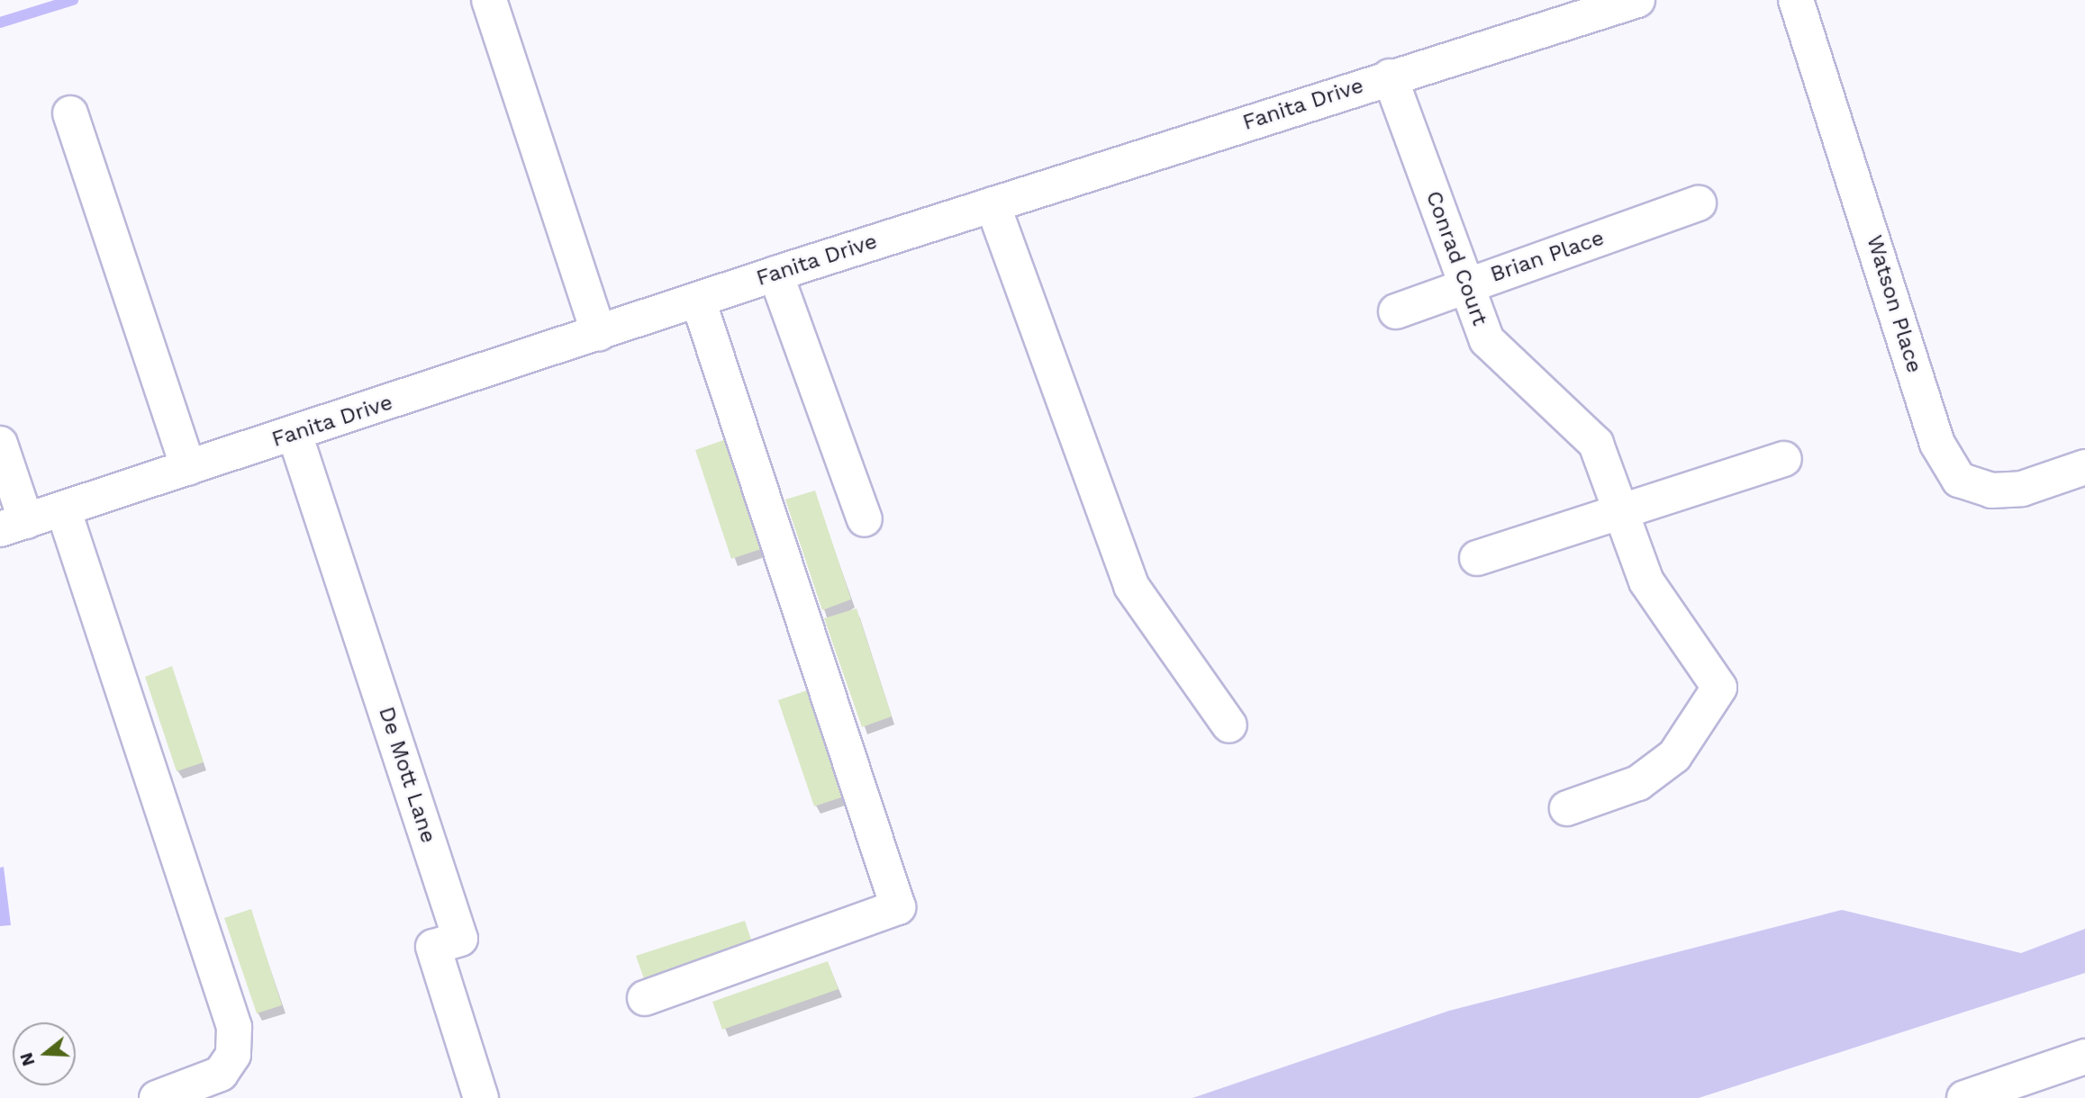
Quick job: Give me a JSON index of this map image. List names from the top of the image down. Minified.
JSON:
{"streets":{"main road":["Fanita Drive","Brian Place","Conrad Court","Watson Place","De Mott Lane"]},"crossings":[["Fanita Drive","Conrad Court"],["Fanita Drive","De Mott Lane"],["Brian Place","Conrad Court"]],"north":"left"}
